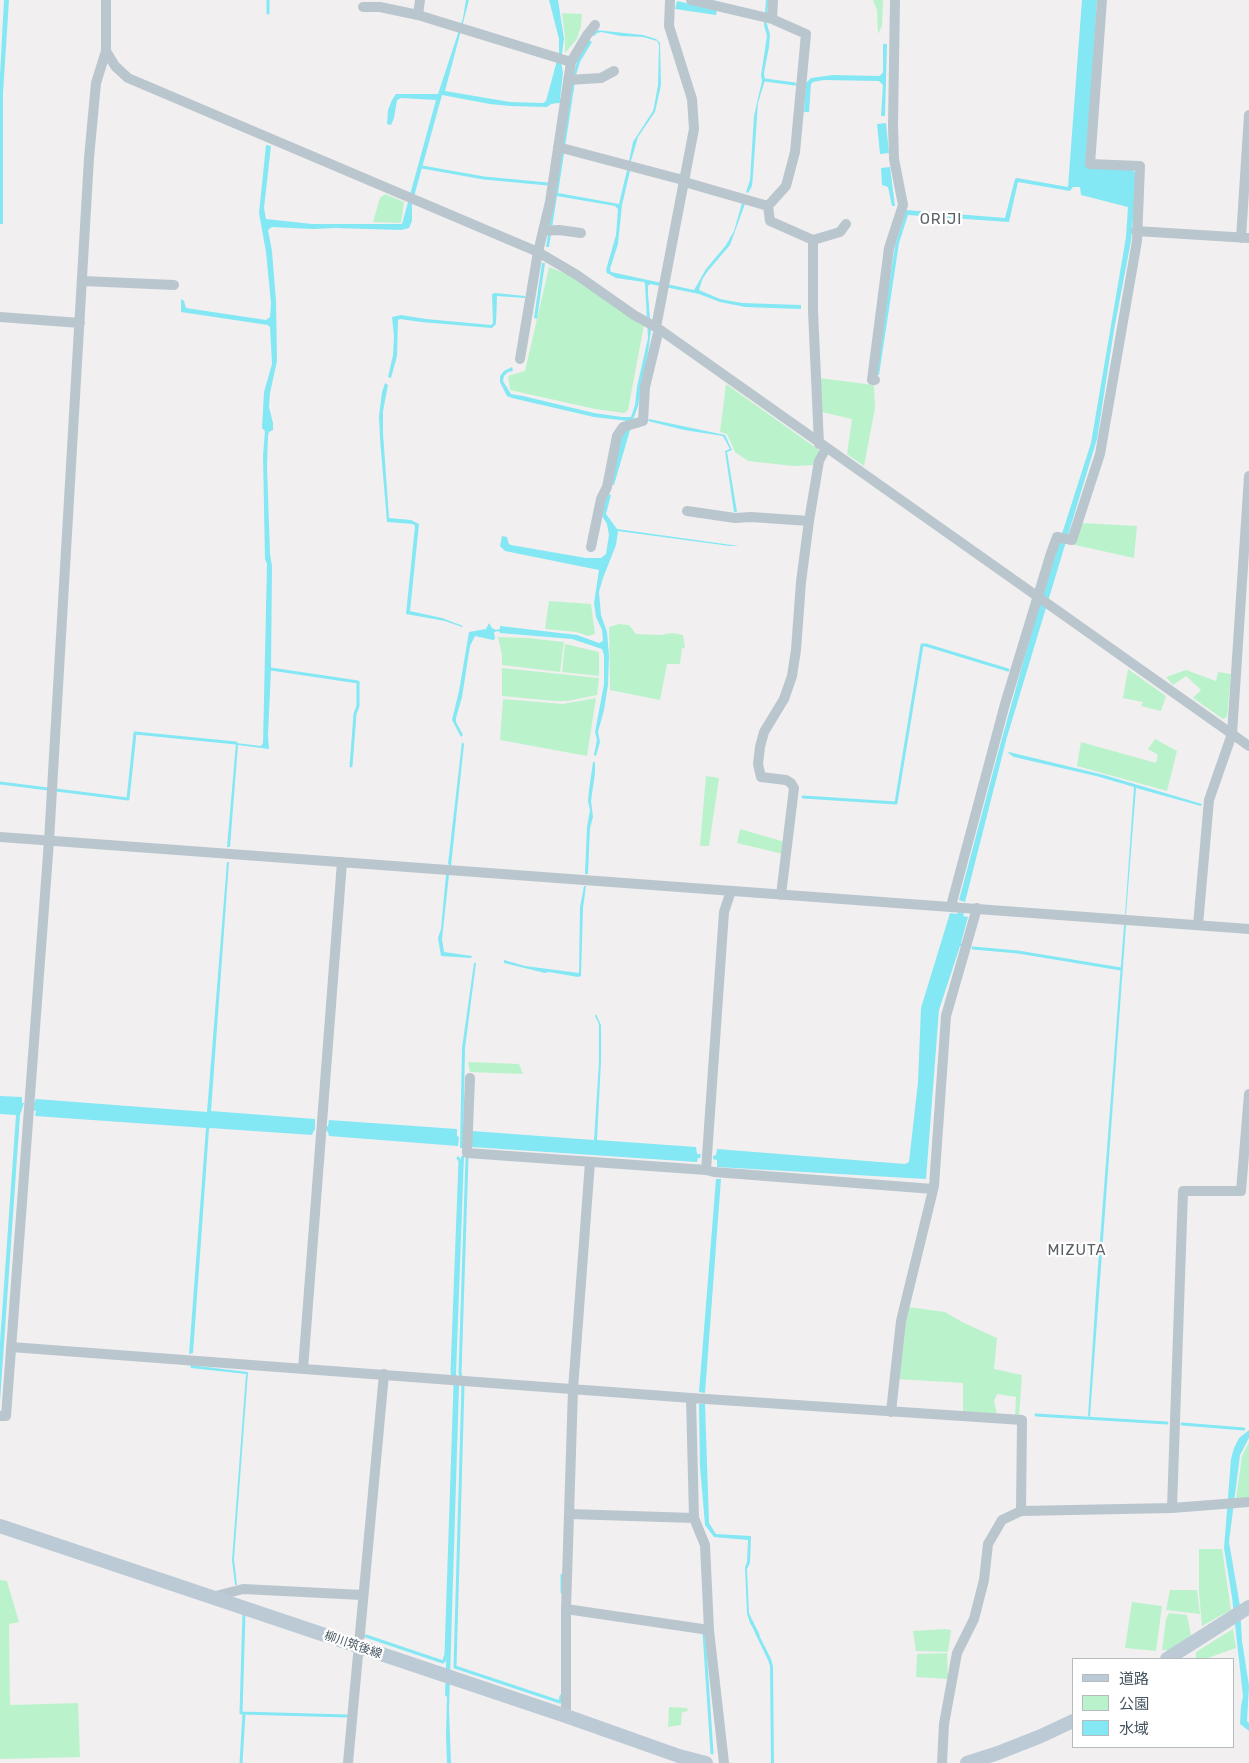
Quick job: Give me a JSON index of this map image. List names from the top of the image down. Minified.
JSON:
{"streets":{"main road":["柳川筑後線"]},"districts":["ORIJI","MIZUTA"],"legend":["道路","公園","水域"]}
